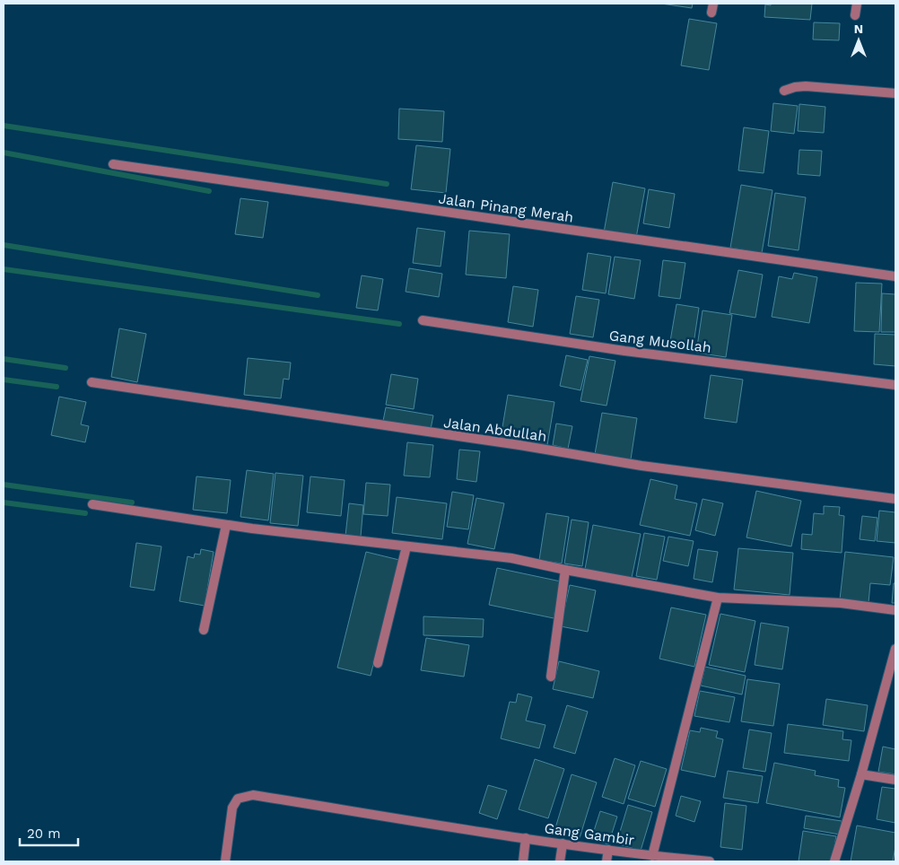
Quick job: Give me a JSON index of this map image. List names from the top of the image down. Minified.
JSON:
{"streets":{"street":["Jalan Pinang Merah","Gang Musollah","Jalan Abdullah","Gang Gambir"]},"scale_bar":"20 m","north":"top"}
